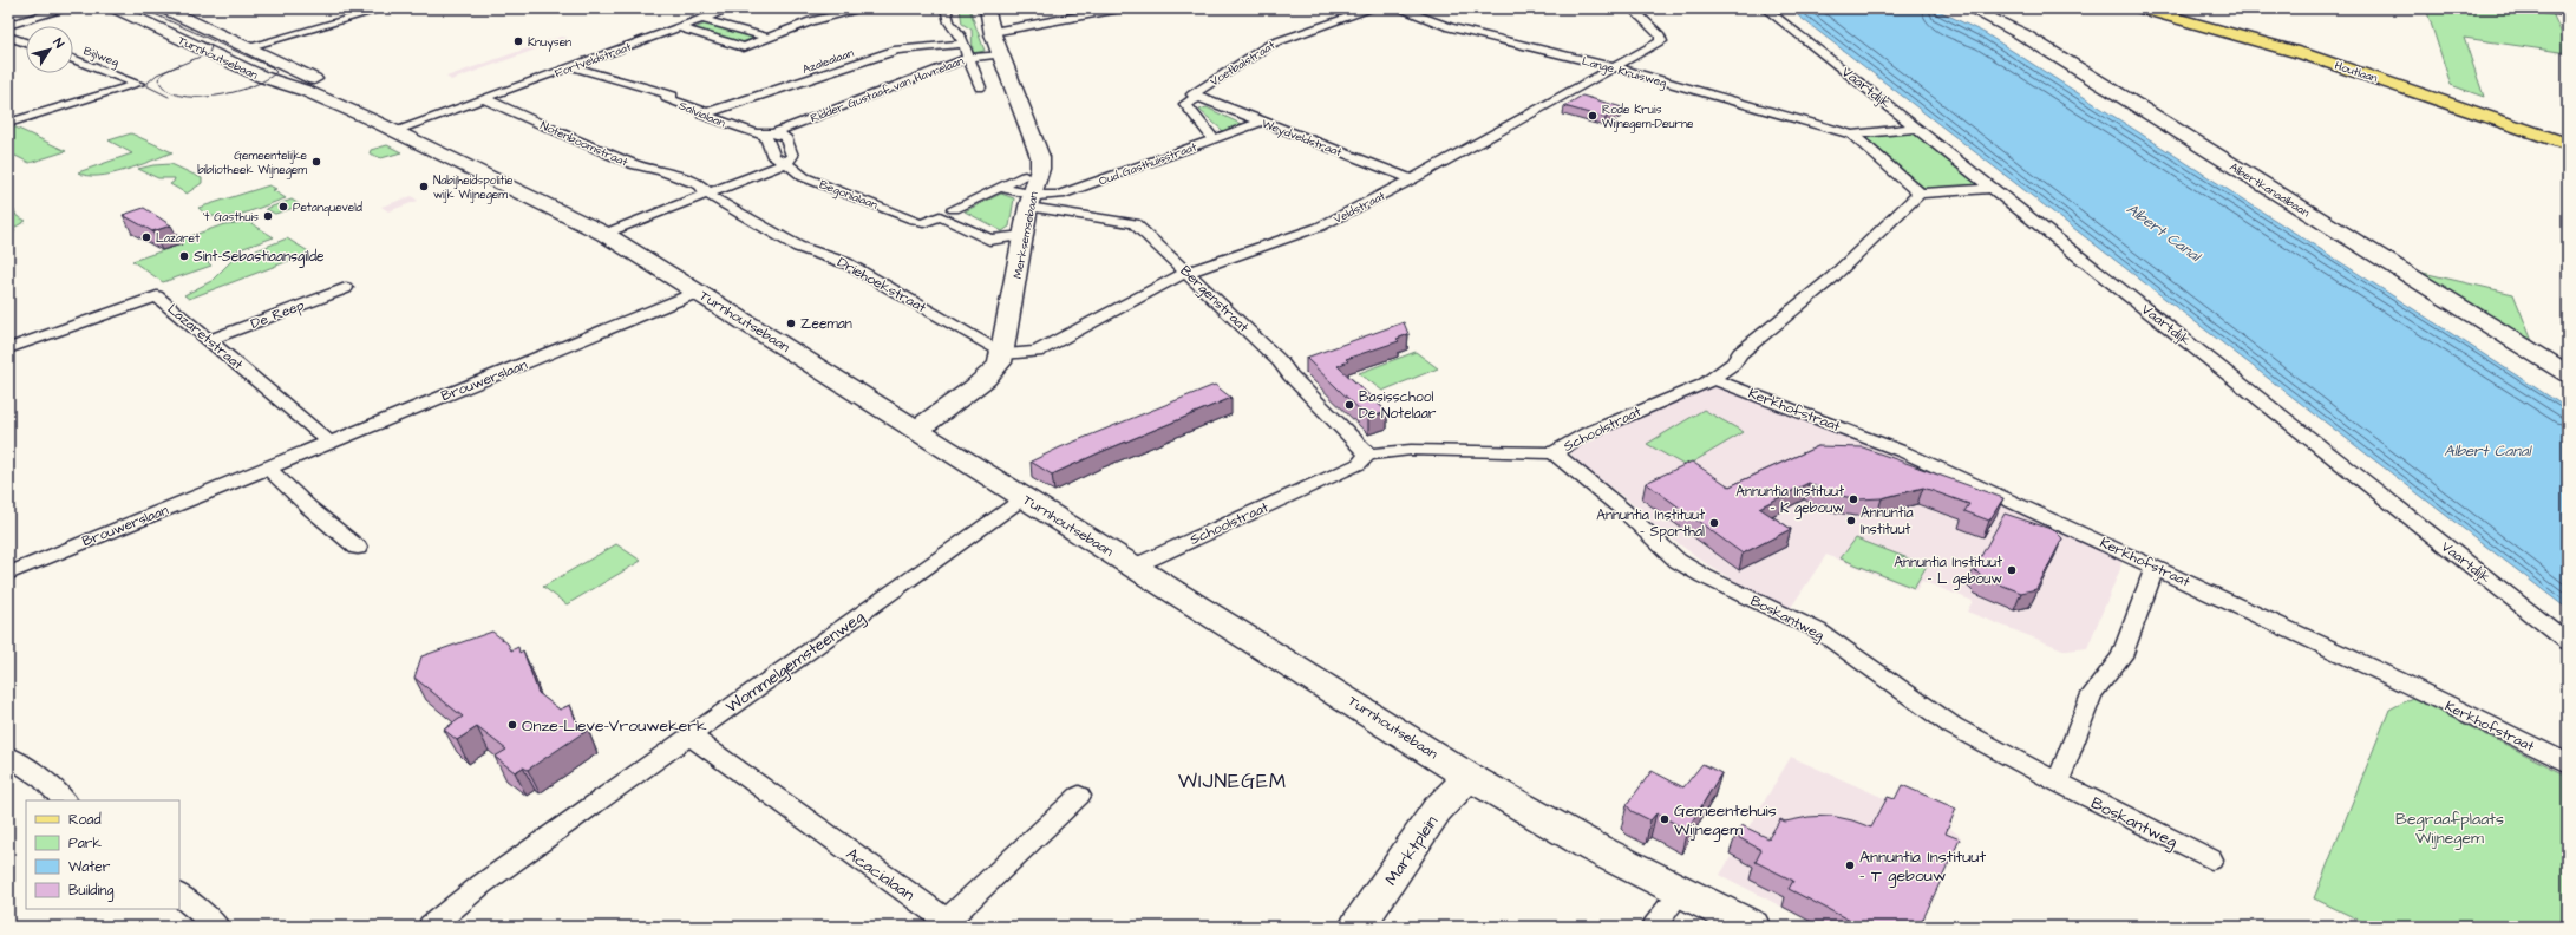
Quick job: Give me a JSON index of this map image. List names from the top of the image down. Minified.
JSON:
{"streets":{"main road":["Turnhoutsebaan","Houtlaan","Albertkanaalbaan","Merksemsebaan","Marktplein"],"street":["Bijlweg","Fortveldstraat","Azalealaan","Voetbalstraat","Lange Kruisweg","Vaartdijk","Ridder Gustaaf van Havrelaan","Salvialaan","Weydveldstraat","Notenboomstraat","Oud Gasthuisstraat","Begonialaan","Veldstraat","Driehoekstraat","Bergenstraat","De Reep","Lazaretstraat","Brouwerslaan","Kerkhofstraat","Schoolstraat","Boskantweg","Wommelgemsteenweg","Acacialaan"]},"crossings":[["Turnhoutsebaan","Fortveldstraat"],["Turnhoutsebaan","Merksemsebaan"],["Turnhoutsebaan","Brouwerslaan"],["Turnhoutsebaan","Schoolstraat"],["Turnhoutsebaan","Wommelgemsteenweg"],["Turnhoutsebaan","Marktplein"],["Fortveldstraat","Salvialaan"],["Fortveldstraat","Notenboomstraat"],["Azalealaan","Salvialaan"],["Voetbalstraat","Weydveldstraat"],["Voetbalstraat","Oud Gasthuisstraat"],["Lange Kruisweg","Vaartdijk"],["Lange Kruisweg","Veldstraat"],["Lange Kruisweg","Schoolstraat"],["Ridder Gustaaf van Havrelaan","Salvialaan"],["Ridder Gustaaf van Havrelaan","Merksemsebaan"],["Weydveldstraat","Oud Gasthuisstraat"],["Weydveldstraat","Veldstraat"],["Notenboomstraat","Driehoekstraat"],["Oud Gasthuisstraat","Merksemsebaan"],["Oud Gasthuisstraat","Bergenstraat"],["Begonialaan","Merksemsebaan"],["Veldstraat","Merksemsebaan"],["Veldstraat","Driehoekstraat"],["Veldstraat","Bergenstraat"],["Merksemsebaan","Driehoekstraat"],["Merksemsebaan","Bergenstraat"],["Bergenstraat","Schoolstraat"],["De Reep","Lazaretstraat"],["Lazaretstraat","Brouwerslaan"],["Kerkhofstraat","Schoolstraat"],["Schoolstraat","Boskantweg"],["Wommelgemsteenweg","Acacialaan"]],"districts":["WIJNEGEM"],"water":["Albert Canal"],"parks":["Begraafplaats Wijnegem"],"places":["Knuysen","Rode Kruis Wijnegem-Deurne","Gemeentelijke bibliotheek Wijnegem","Nabijheidspolitie wijk Wijnegem","Petanqueveld","'t Gasthuis","Lazaret","Sint-Sebastiaansgilde","Zeeman","Basisschool De Notelaar","Annuntia Instituut - K gebouw","Annuntia Instituut","Annuntia Instituut - Sporthal","Annuntia Instituut - L gebouw","Onze-Lieve-Vrouwekerk","Gemeentehuis Wijnegem","Annuntia Instituut - T gebouw"],"legend":["Road","Park","Water","Building"],"north":"top right"}
